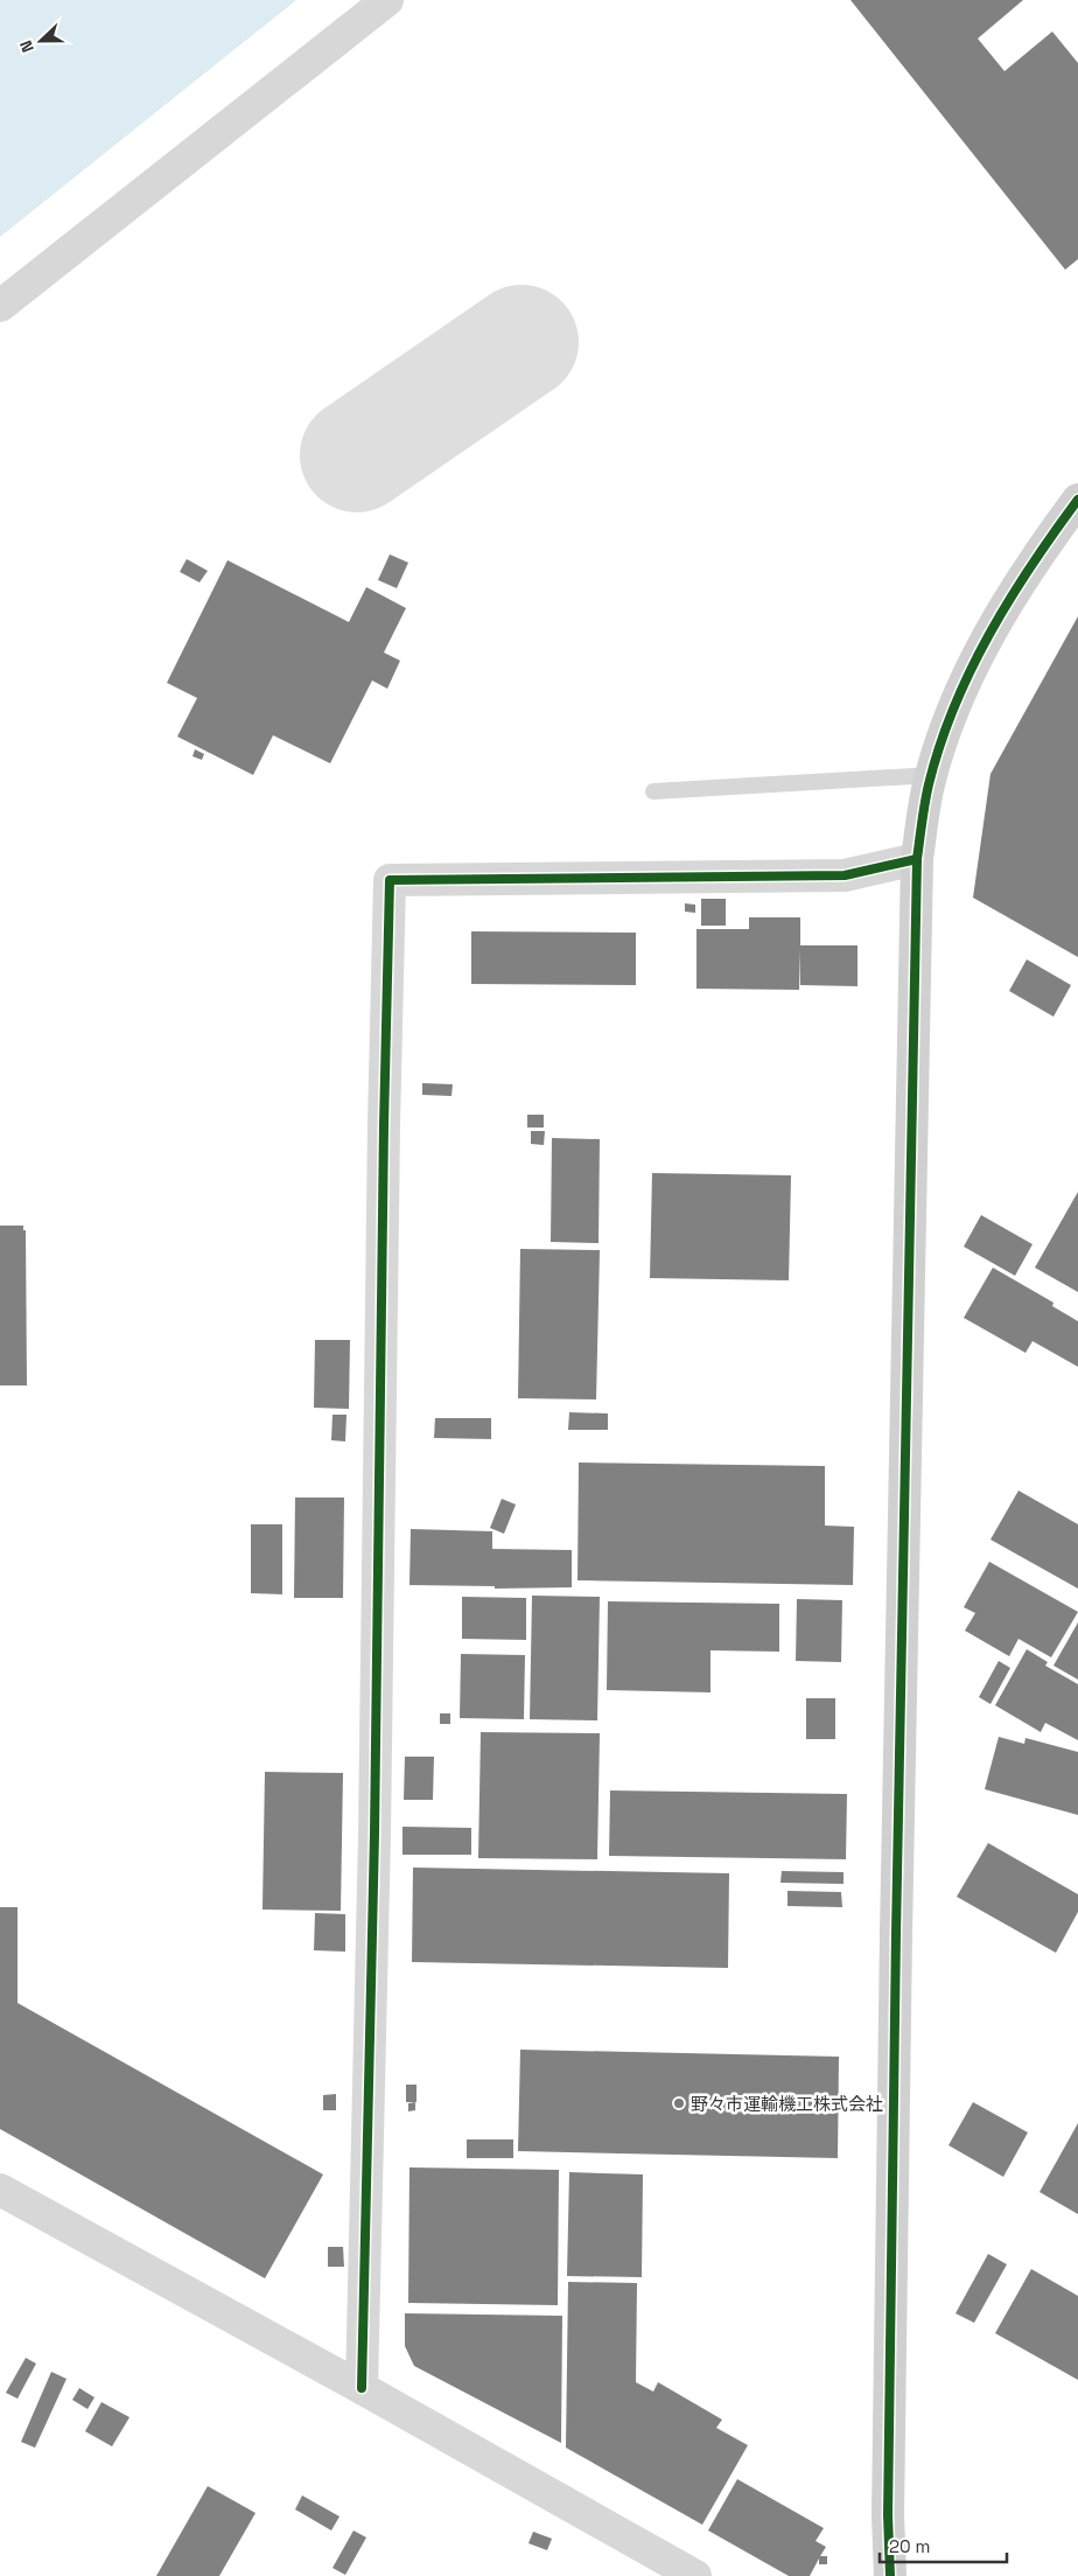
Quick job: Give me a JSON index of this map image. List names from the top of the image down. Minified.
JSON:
{"places":["野々市運輸機工株式会社"],"scale_bar":"20 m","north":"left"}
